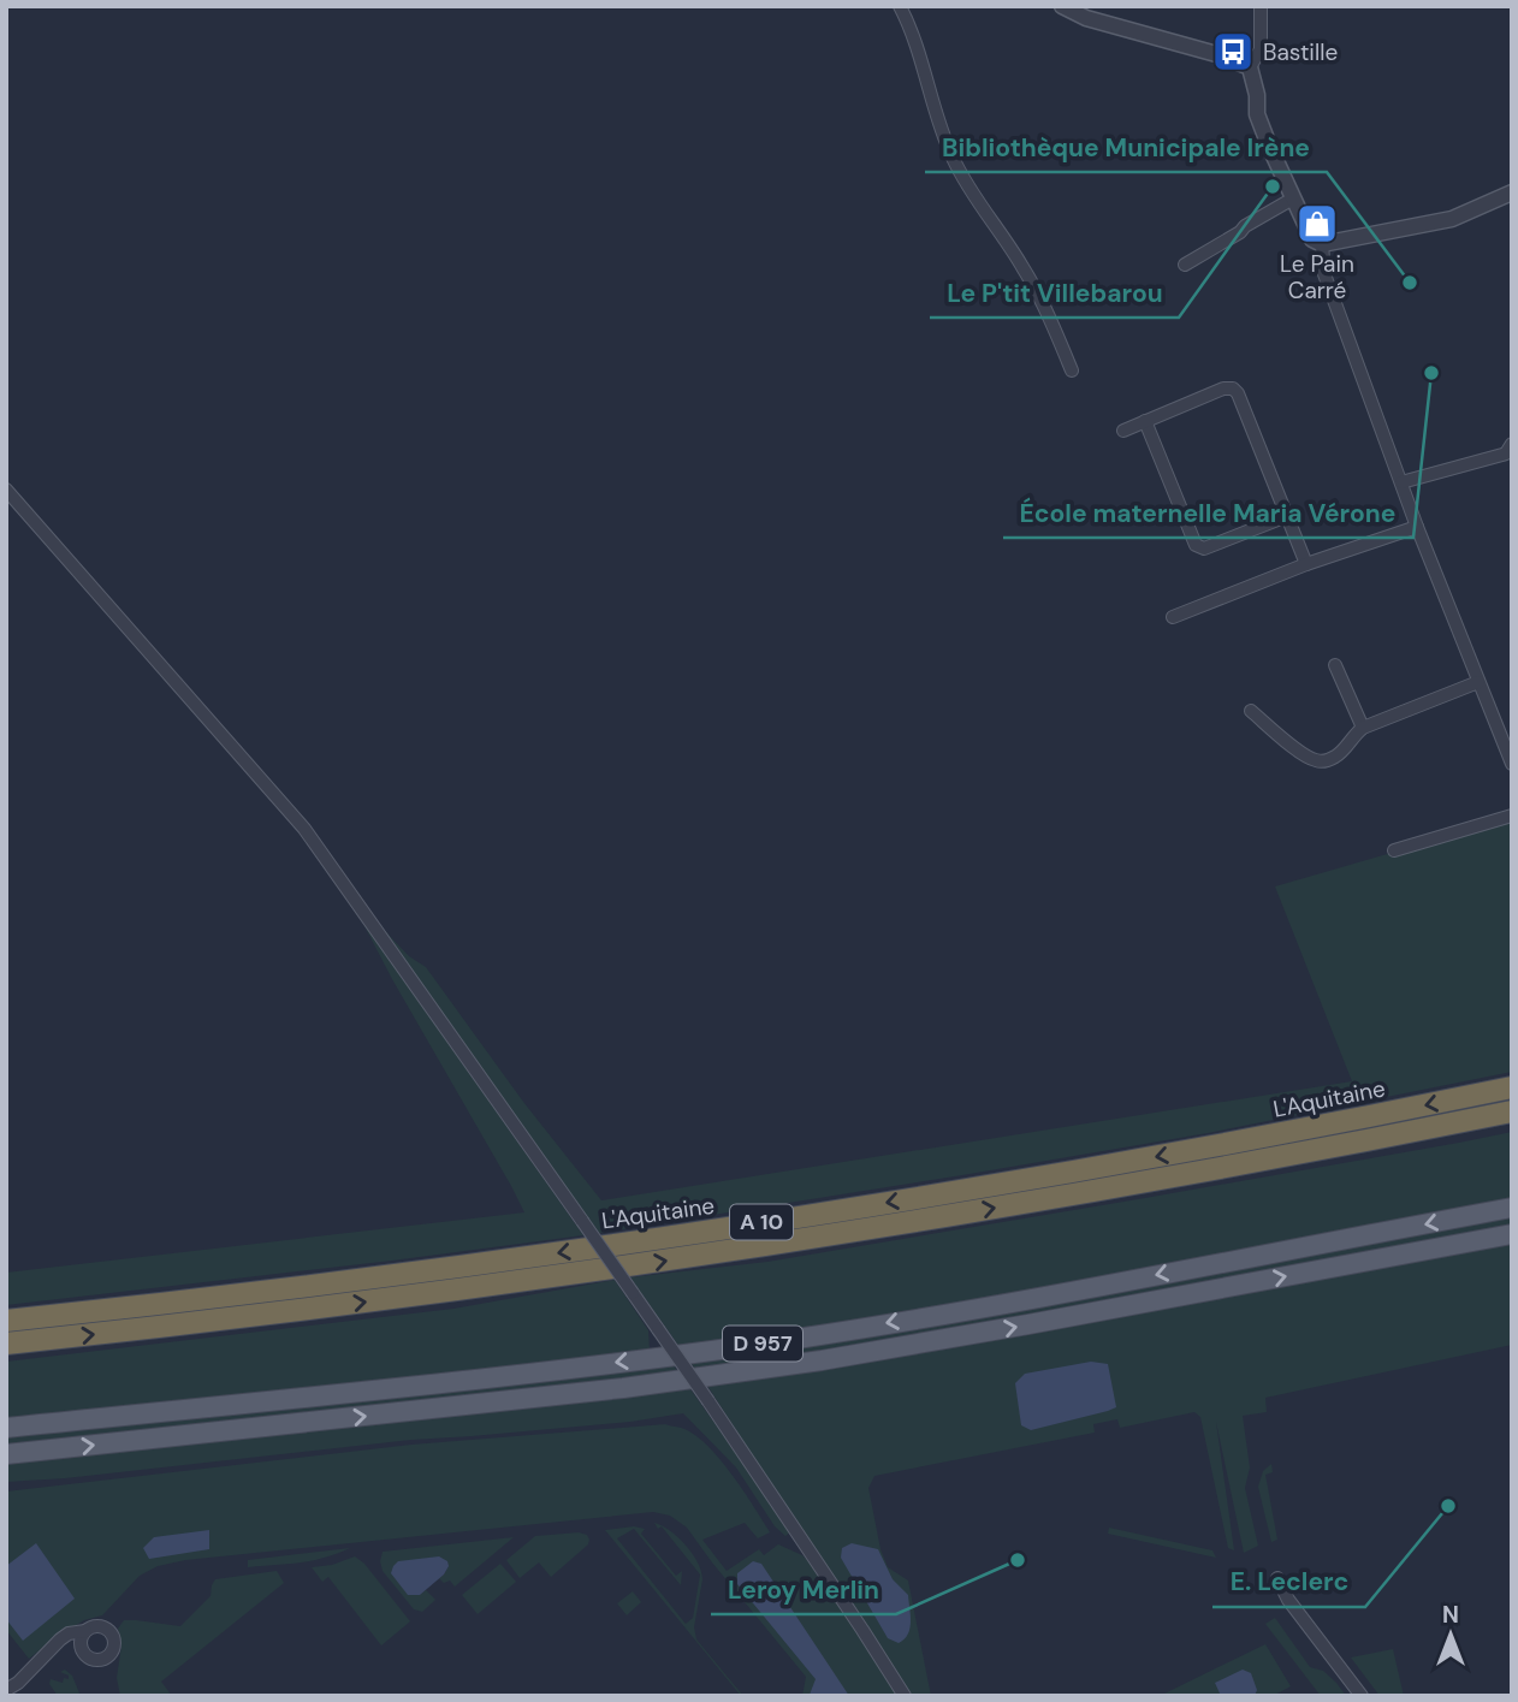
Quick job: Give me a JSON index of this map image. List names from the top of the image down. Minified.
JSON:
{"streets":{"highway":["L'Aquitaine","A 10"],"main road":["D 957"]},"places":{"bus stop":["Bastille"],"other":["Le P'tit Villebarou","Bibliothèque Municipale Irène","École maternelle Maria Vérone","E. Leclerc","Leroy Merlin"],"shop":["Le Pain Carré"]},"north":"top"}
